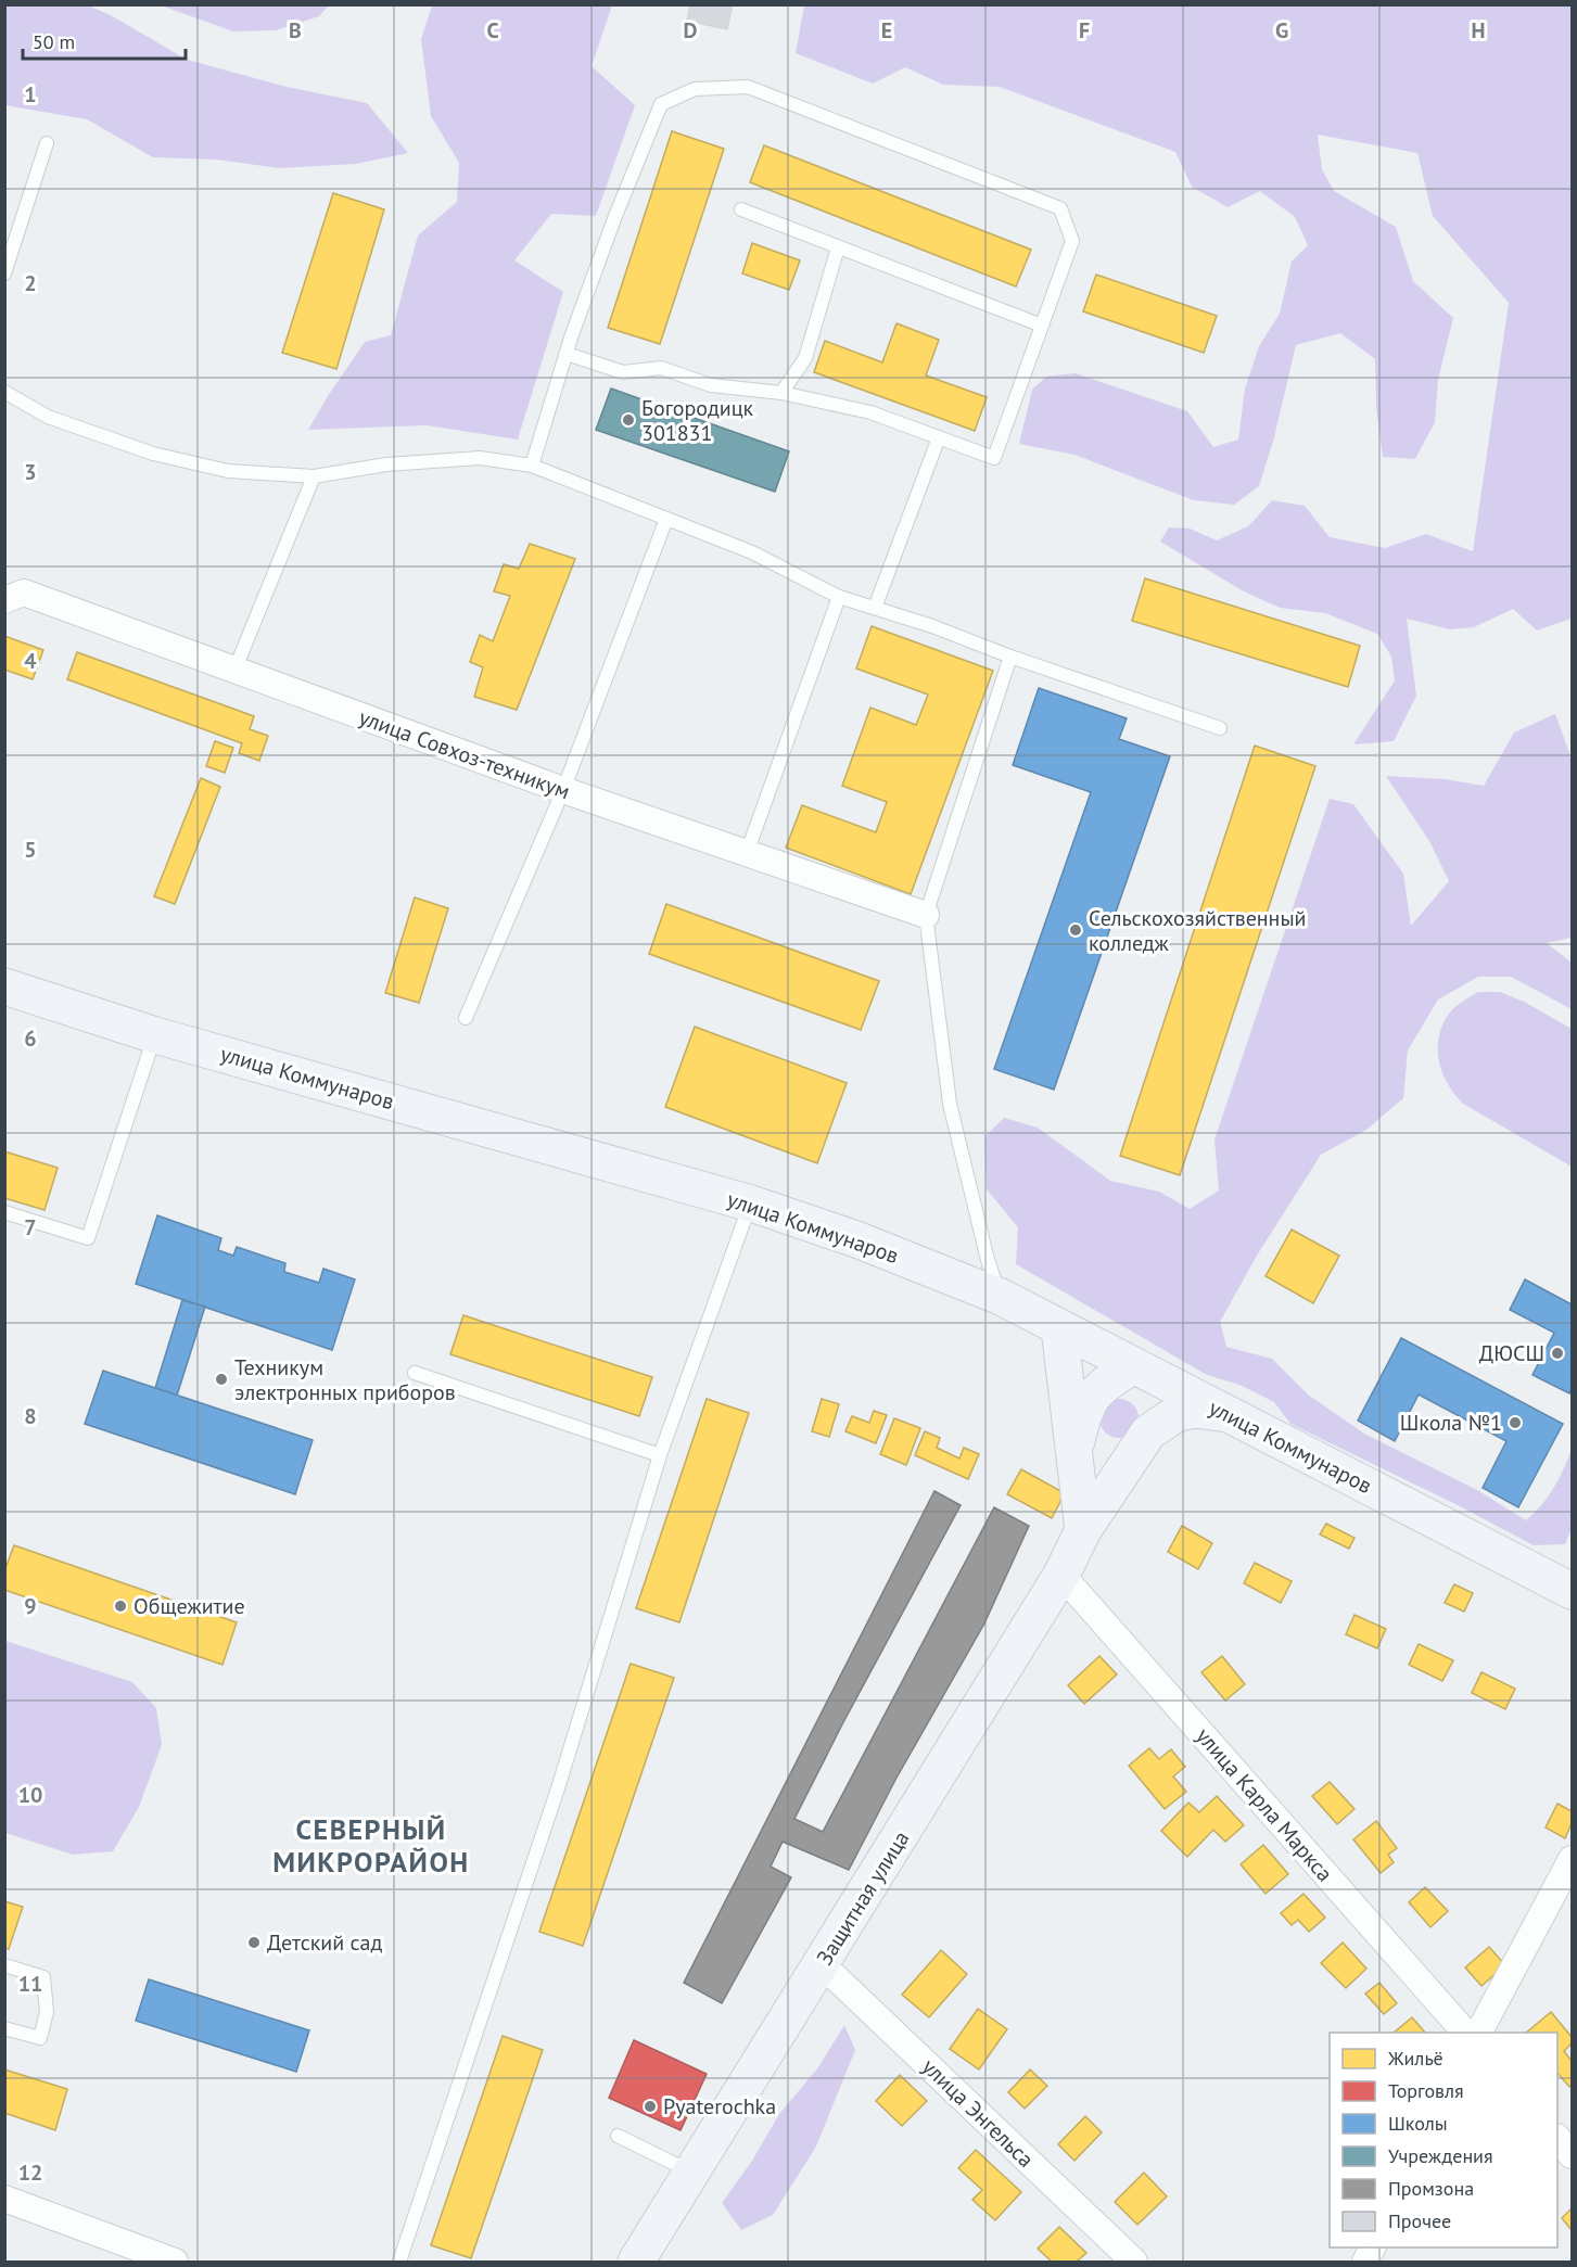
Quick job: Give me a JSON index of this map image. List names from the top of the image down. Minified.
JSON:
{"streets":{"main road":["улица Коммунаров","Защитная улица"],"street":["улица Совхоз-техникум","улица Карла Маркса","улица Энгельса"]},"crossings":[["улица Карла Маркса","Защитная улица"],["Защитная улица","улица Энгельса"]],"districts":["СЕВЕРНЫЙ МИКРОРАЙОН"],"places":["Богородицк 301831","Сельскохозяйственный колледж","ДЮСШ","Техникум электронных приборов","Школа №1","Общежитие","Детский сад","Pyaterochka"],"legend":["Жильё","Торговля","Школы","Учреждения","Промзона","Прочее"],"scale_bar":"50 m","grid":{"columns":["B","C","D","E","F","G","H"],"rows":["1","2","3","4","5","6","7","8","9","10","11","12"]}}
